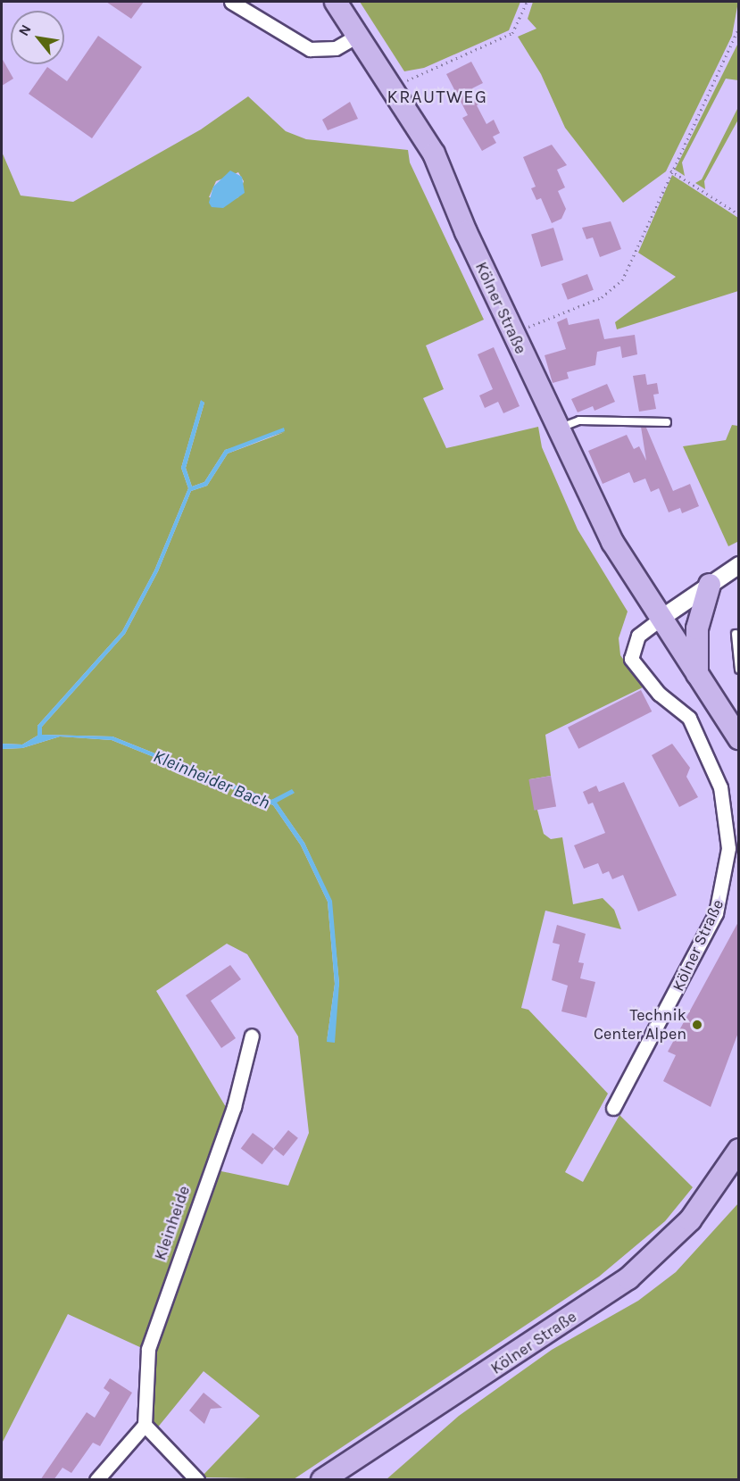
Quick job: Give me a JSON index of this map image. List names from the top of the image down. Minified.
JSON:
{"streets":{"main road":["Kölner Straße"],"street":["Kleinheide"]},"districts":["KRAUTWEG"],"water":["Kleinheider Bach"],"places":["Technik Center Alpen"],"north":"top left"}
